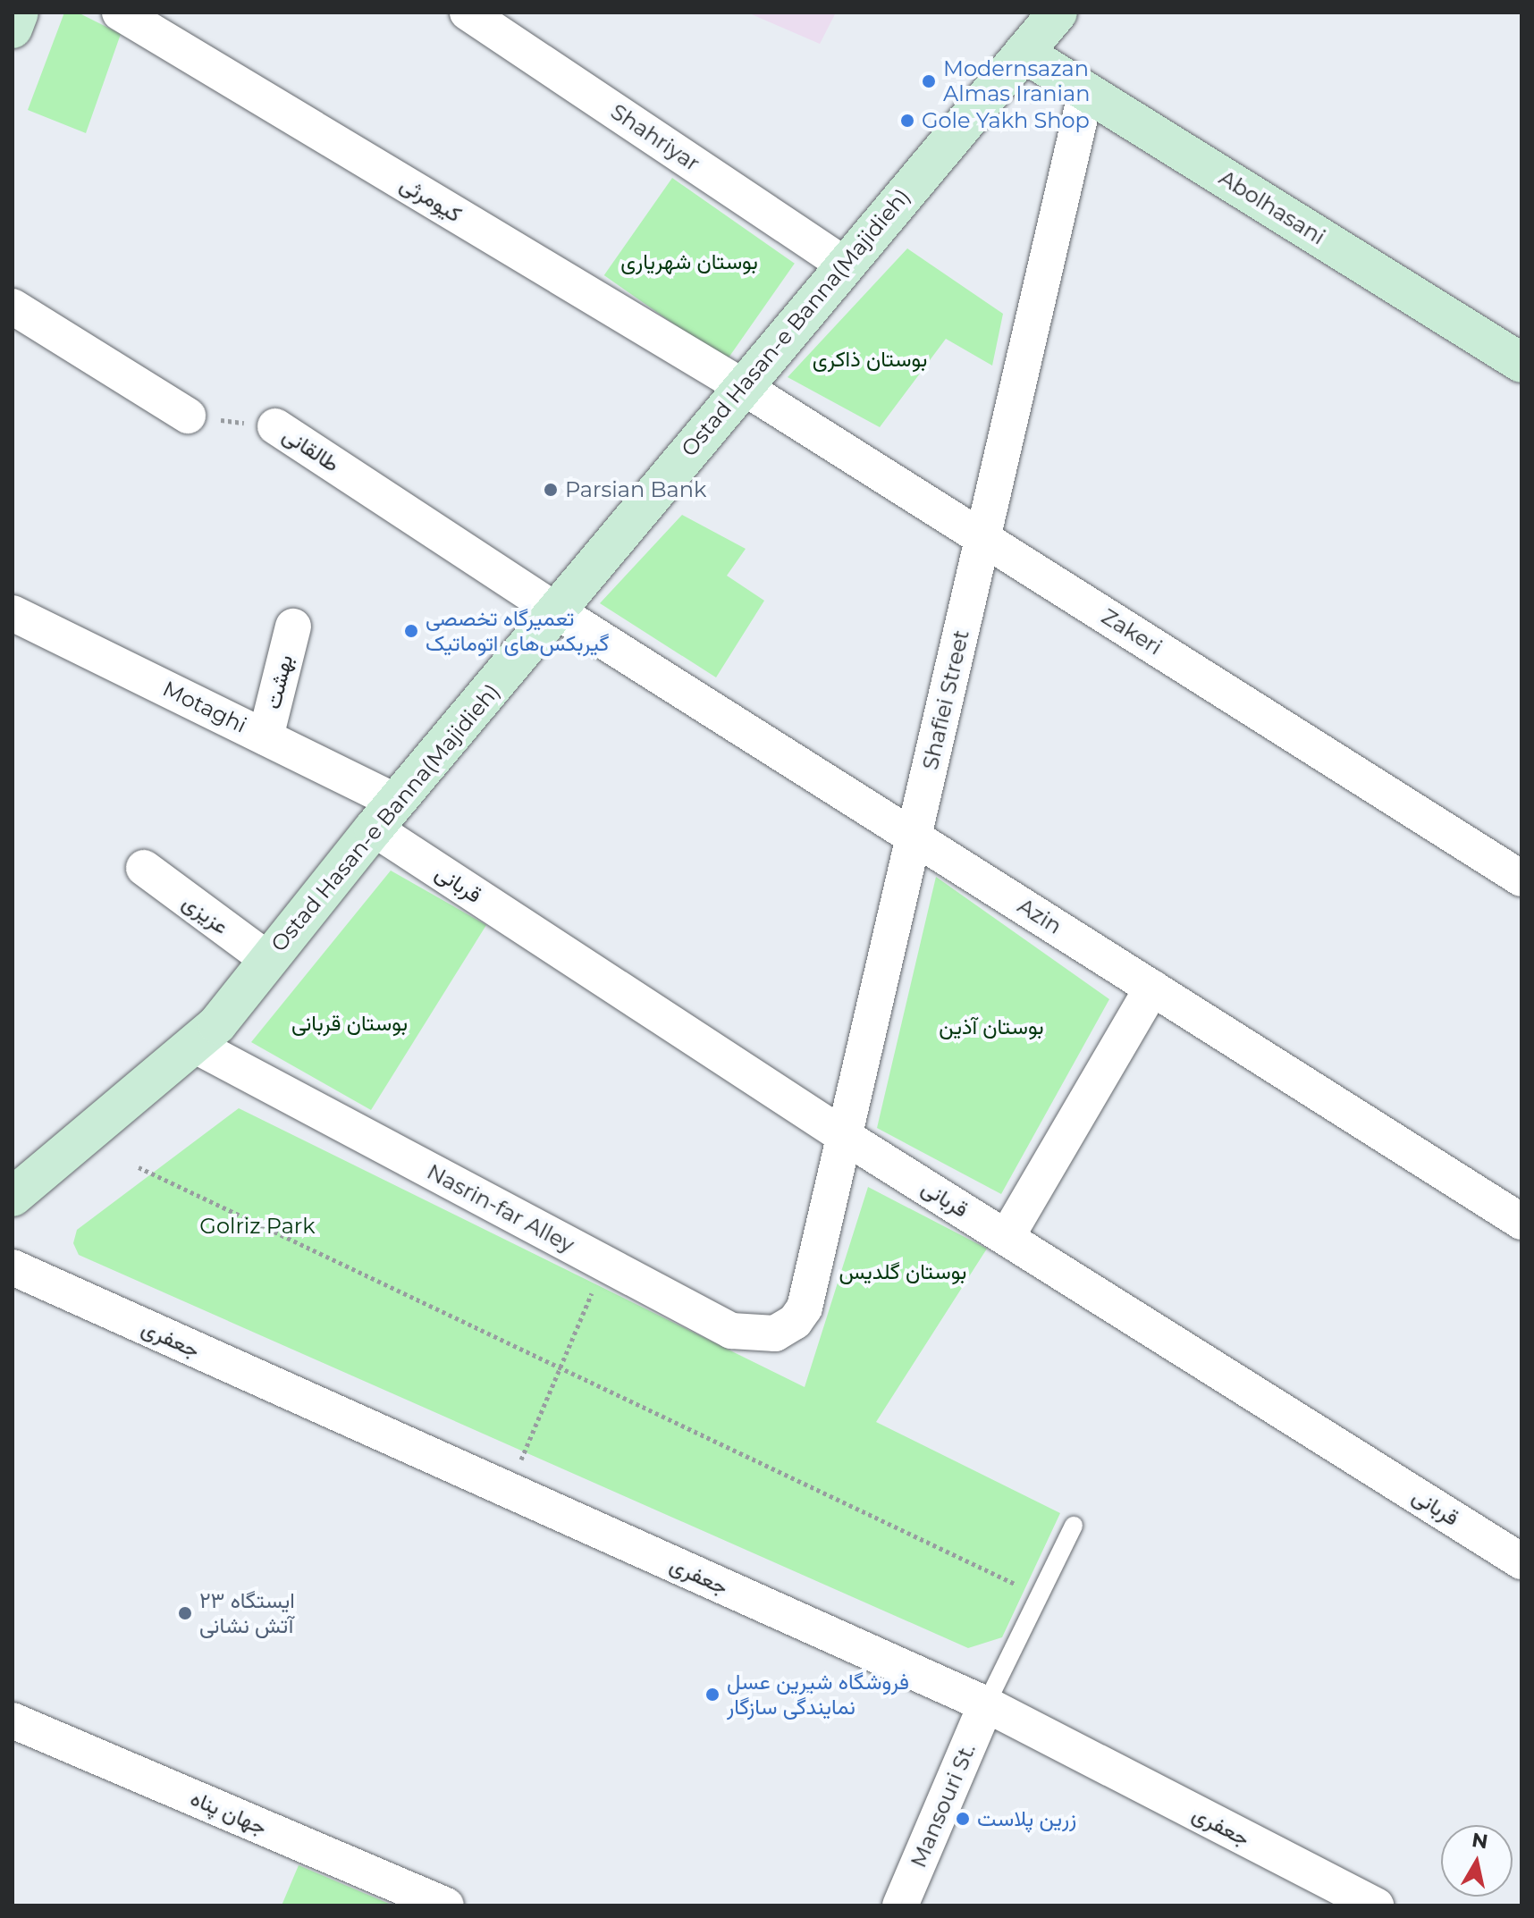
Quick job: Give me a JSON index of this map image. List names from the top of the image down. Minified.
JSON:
{"streets":{"main road":["Abolhasani","Ostad Hasan-e Banna(Majidieh)"],"street":["Shahriyar","کیومرثی","طالقانی","Zakeri","بهشت","Shafiei Street","Motaghi","قربانی","عزیزی","Azin","Nasrin-far Alley","جعفری","Mansouri St.","جهان پناه"]},"crossings":[["Shahriyar","Ostad Hasan-e Banna(Majidieh)"],["کیومرثی","Ostad Hasan-e Banna(Majidieh)"],["کیومرثی","Zakeri"],["Abolhasani","Ostad Hasan-e Banna(Majidieh)"],["Abolhasani","Shafiei Street"],["Ostad Hasan-e Banna(Majidieh)","طالقانی"],["Ostad Hasan-e Banna(Majidieh)","Zakeri"],["Ostad Hasan-e Banna(Majidieh)","Motaghi"],["Ostad Hasan-e Banna(Majidieh)","قربانی"],["Ostad Hasan-e Banna(Majidieh)","عزیزی"],["Ostad Hasan-e Banna(Majidieh)","Azin"],["Ostad Hasan-e Banna(Majidieh)","Nasrin-far Alley"],["طالقانی","Azin"],["Zakeri","Shafiei Street"],["بهشت","Motaghi"],["Shafiei Street","قربانی"],["Shafiei Street","Azin"],["Shafiei Street","Nasrin-far Alley"],["Motaghi","قربانی"],["جعفری","Mansouri St."]],"parks":["بوستان شهریاری","بوستان ذاکری","بوستان قربانی","بوستان آذین","Golriz Park","بوستان گلدیس"],"places":["Modernsazan Almas Iranian","Gole Yakh Shop","Parsian Bank","تعمیرگاه تخصصی گیربکس‌های اتوماتیک","ایستگاه ۲۳ آتش نشانی","فروشگاه شیرین عسل نمایندگی سازگار","زرین پلاست"],"north":"top"}
